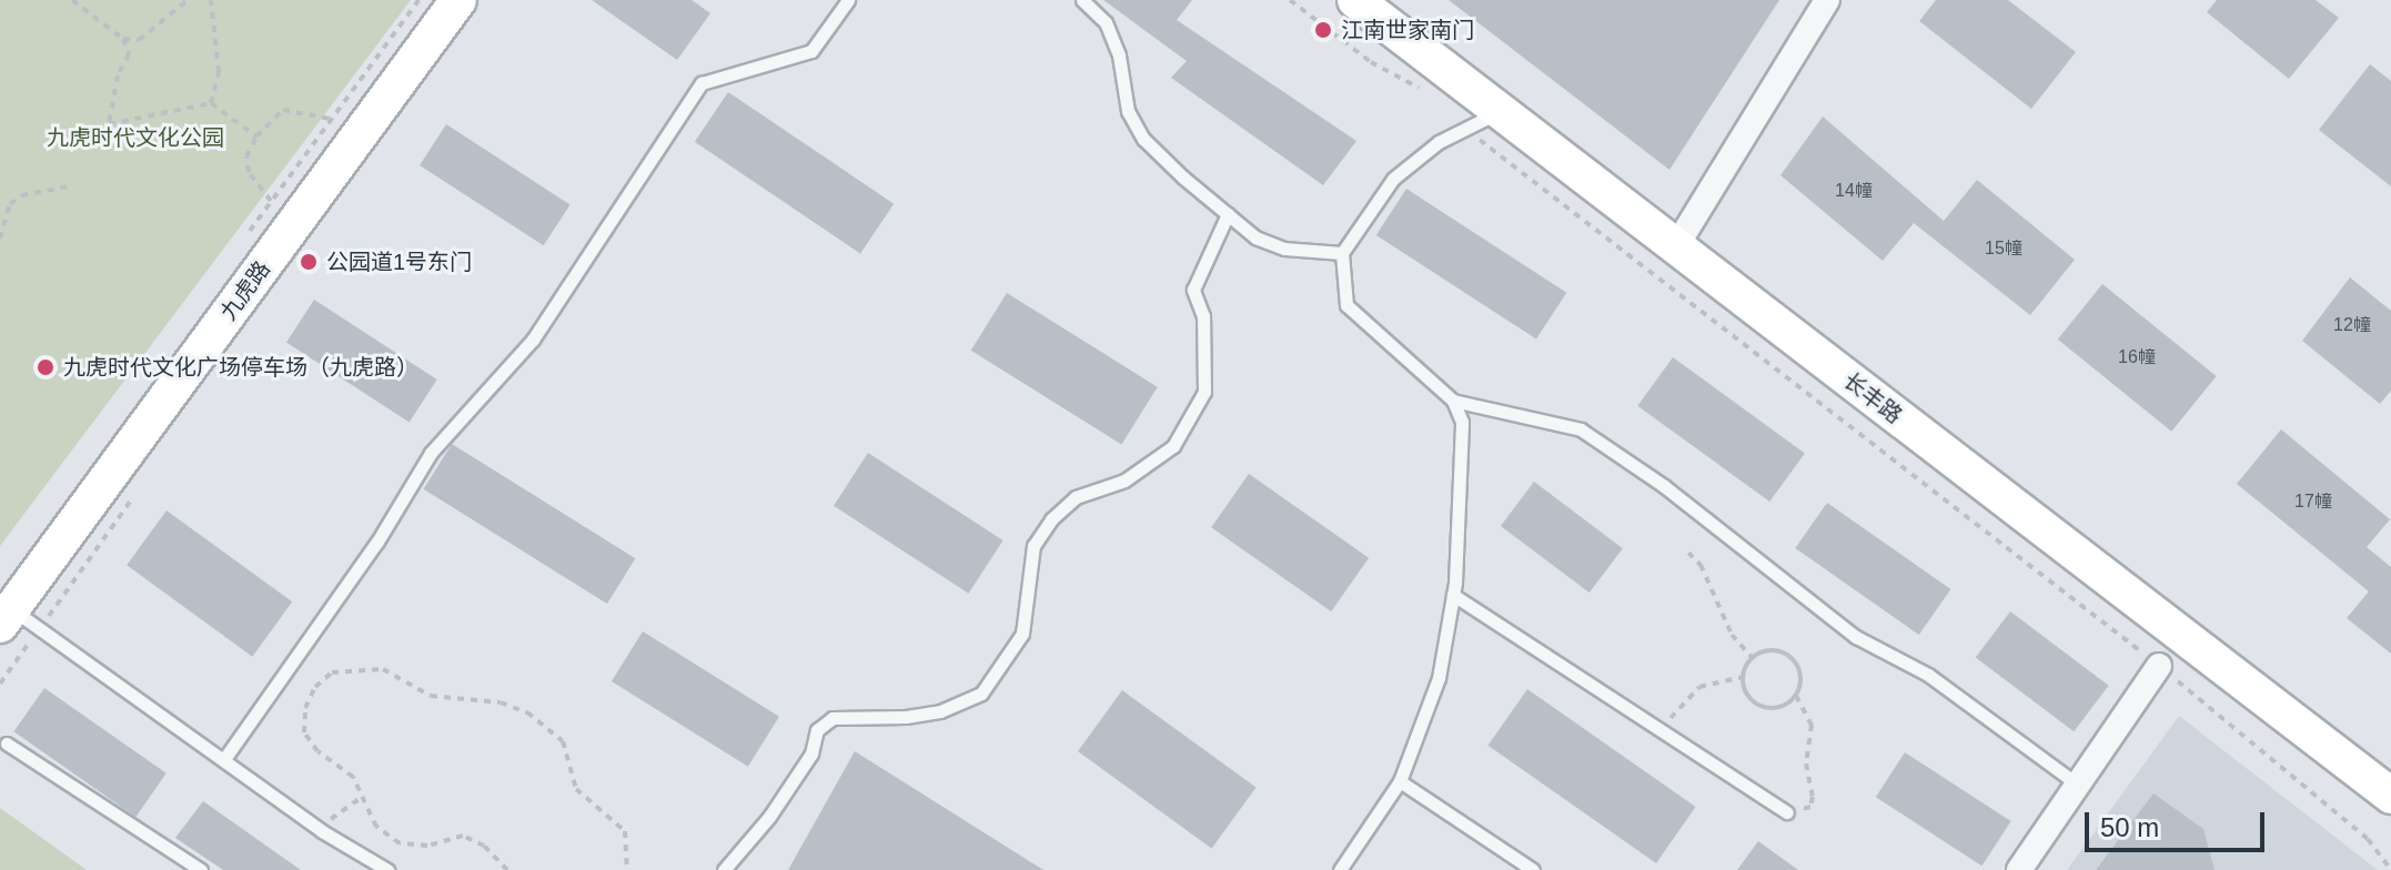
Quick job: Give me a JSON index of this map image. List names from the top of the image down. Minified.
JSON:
{"streets":{"street":["九虎路","长丰路"]},"parks":["九虎时代文化公园"],"places":["江南世家南门","公园道1号东门","九虎时代文化广场停车场（九虎路）"],"house_numbers":["14幢","15幢","12幢","16幢","17幢"],"scale_bar":"50 m"}
